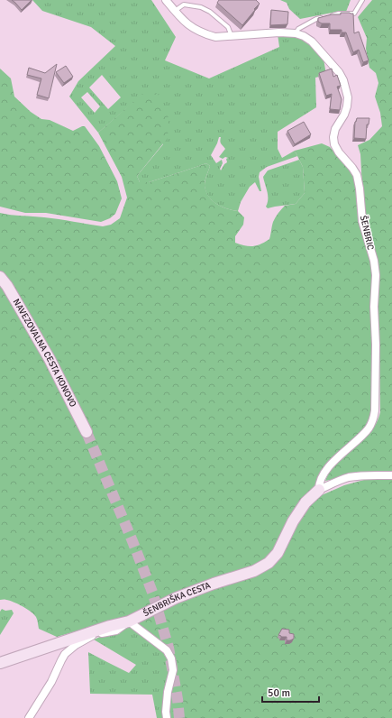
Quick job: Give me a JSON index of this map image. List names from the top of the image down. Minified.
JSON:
{"streets":{"street":["ŠENBRIC","NAVEZOVALNA CESTA KONOVO","ŠENBRIŠKA CESTA"]},"crossings":[["ŠENBRIC","ŠENBRIŠKA CESTA"]],"scale_bar":"50 m"}
